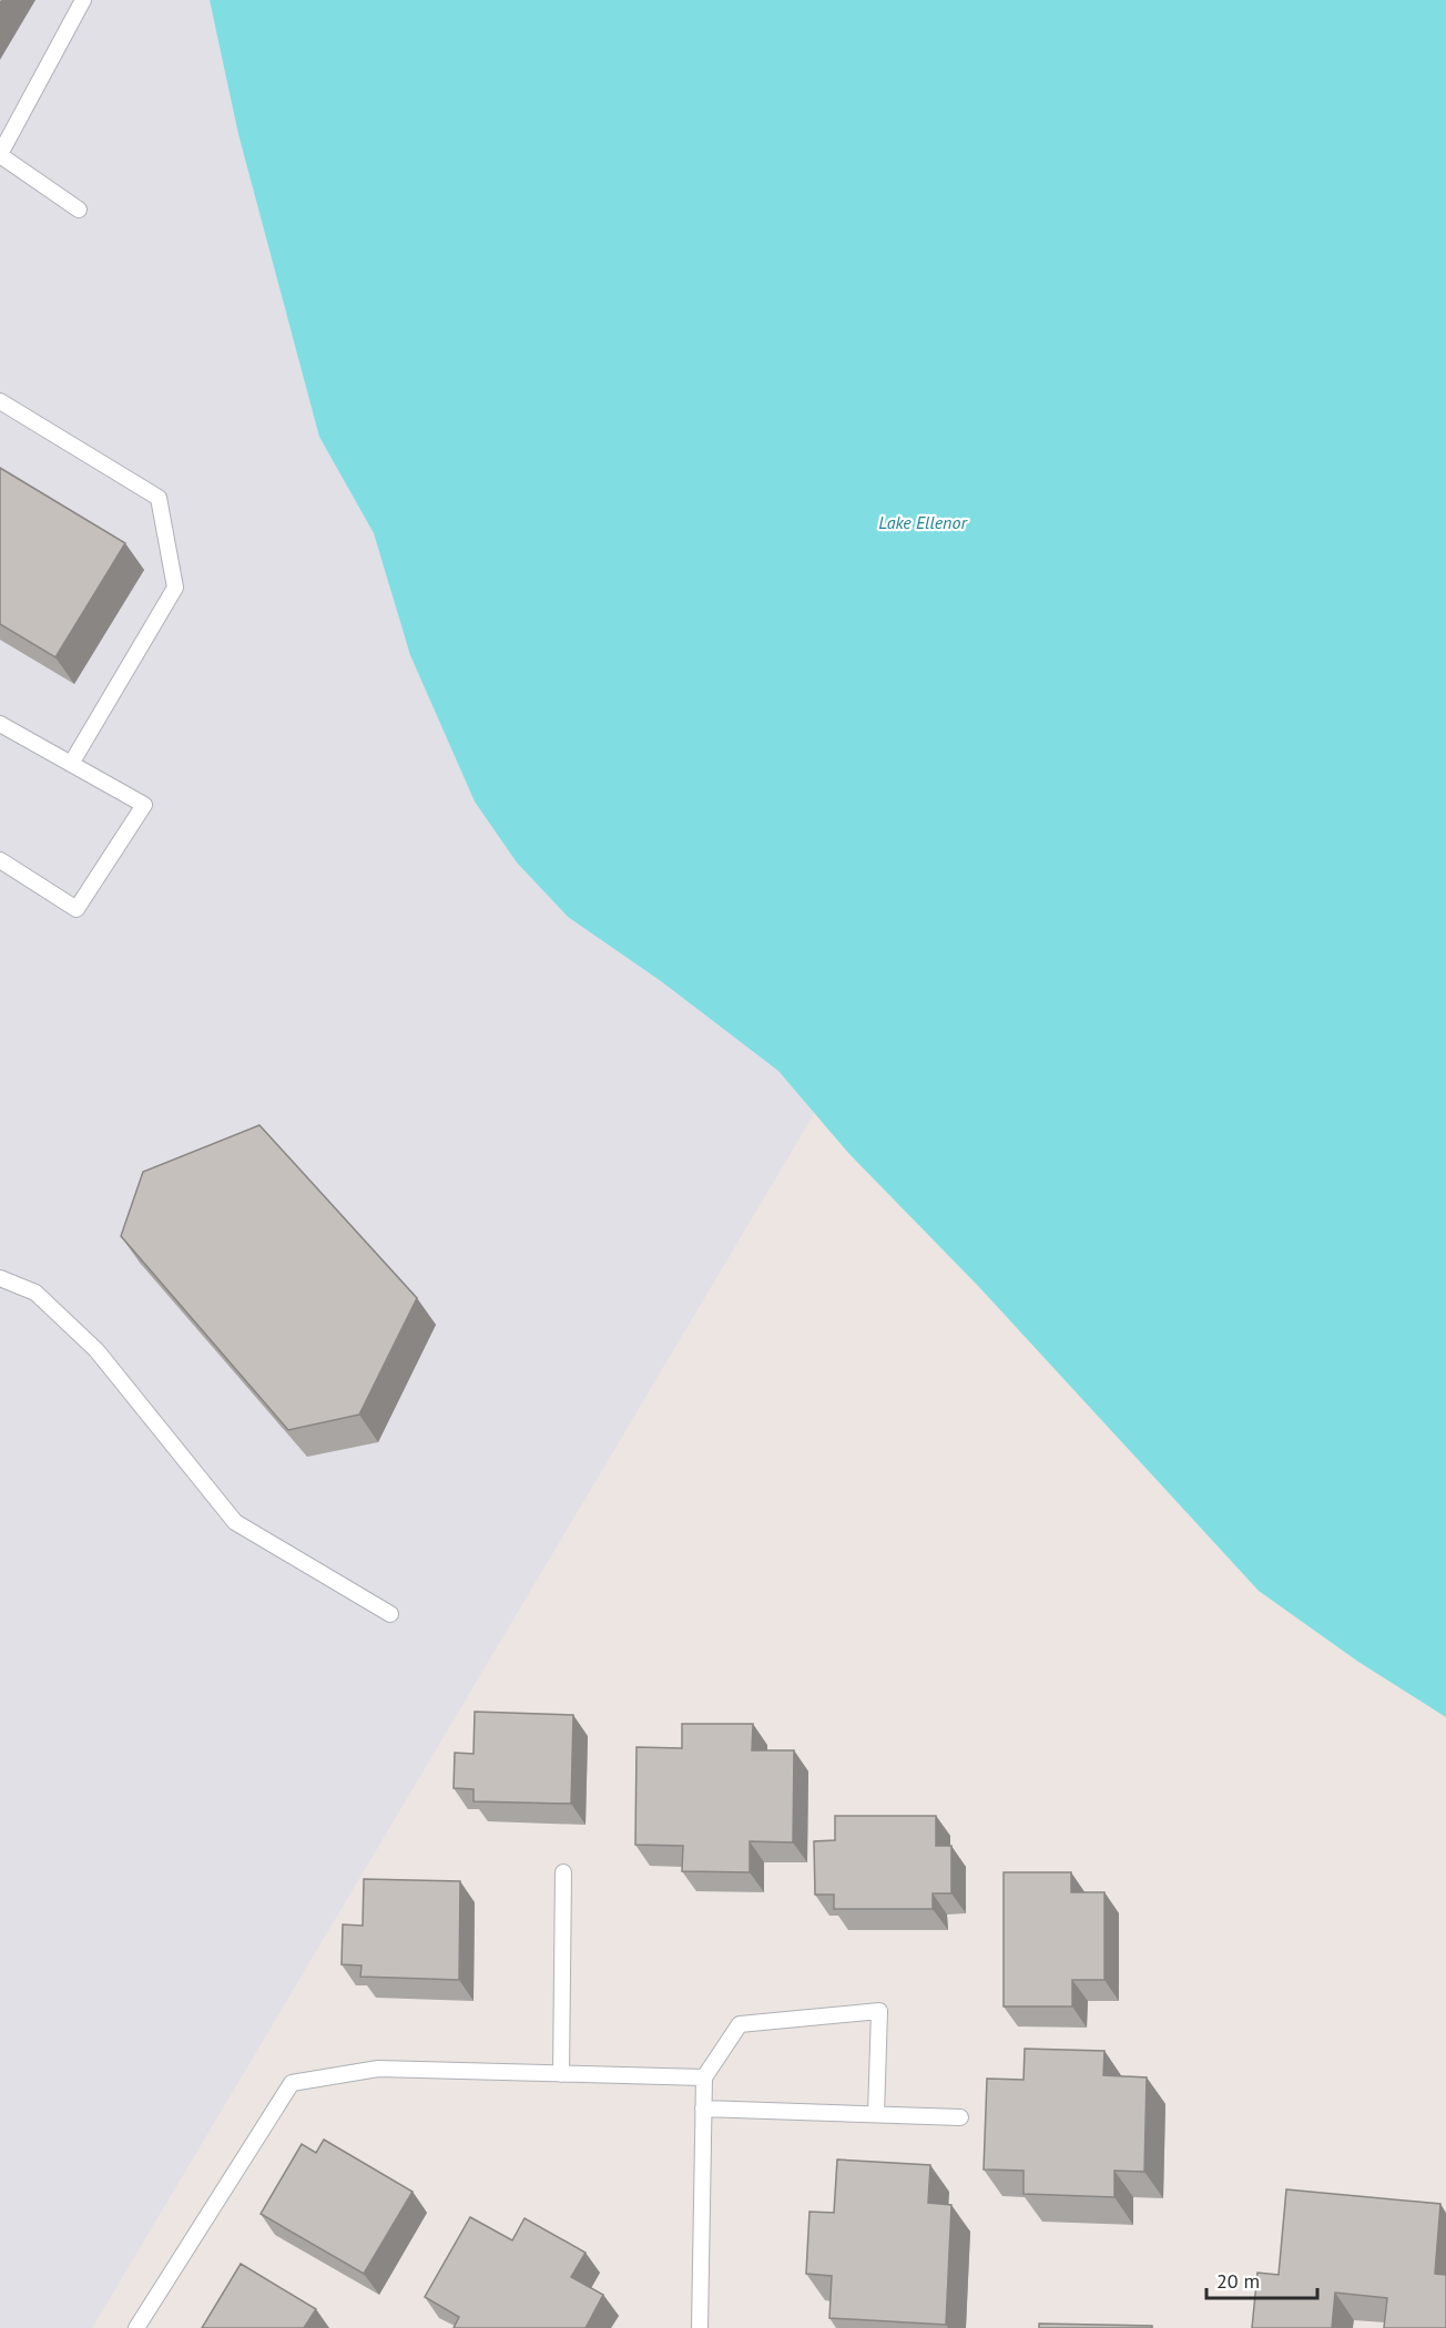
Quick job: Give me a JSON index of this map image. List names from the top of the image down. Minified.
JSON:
{"water":["Lake Ellenor"],"scale_bar":"20 m"}
